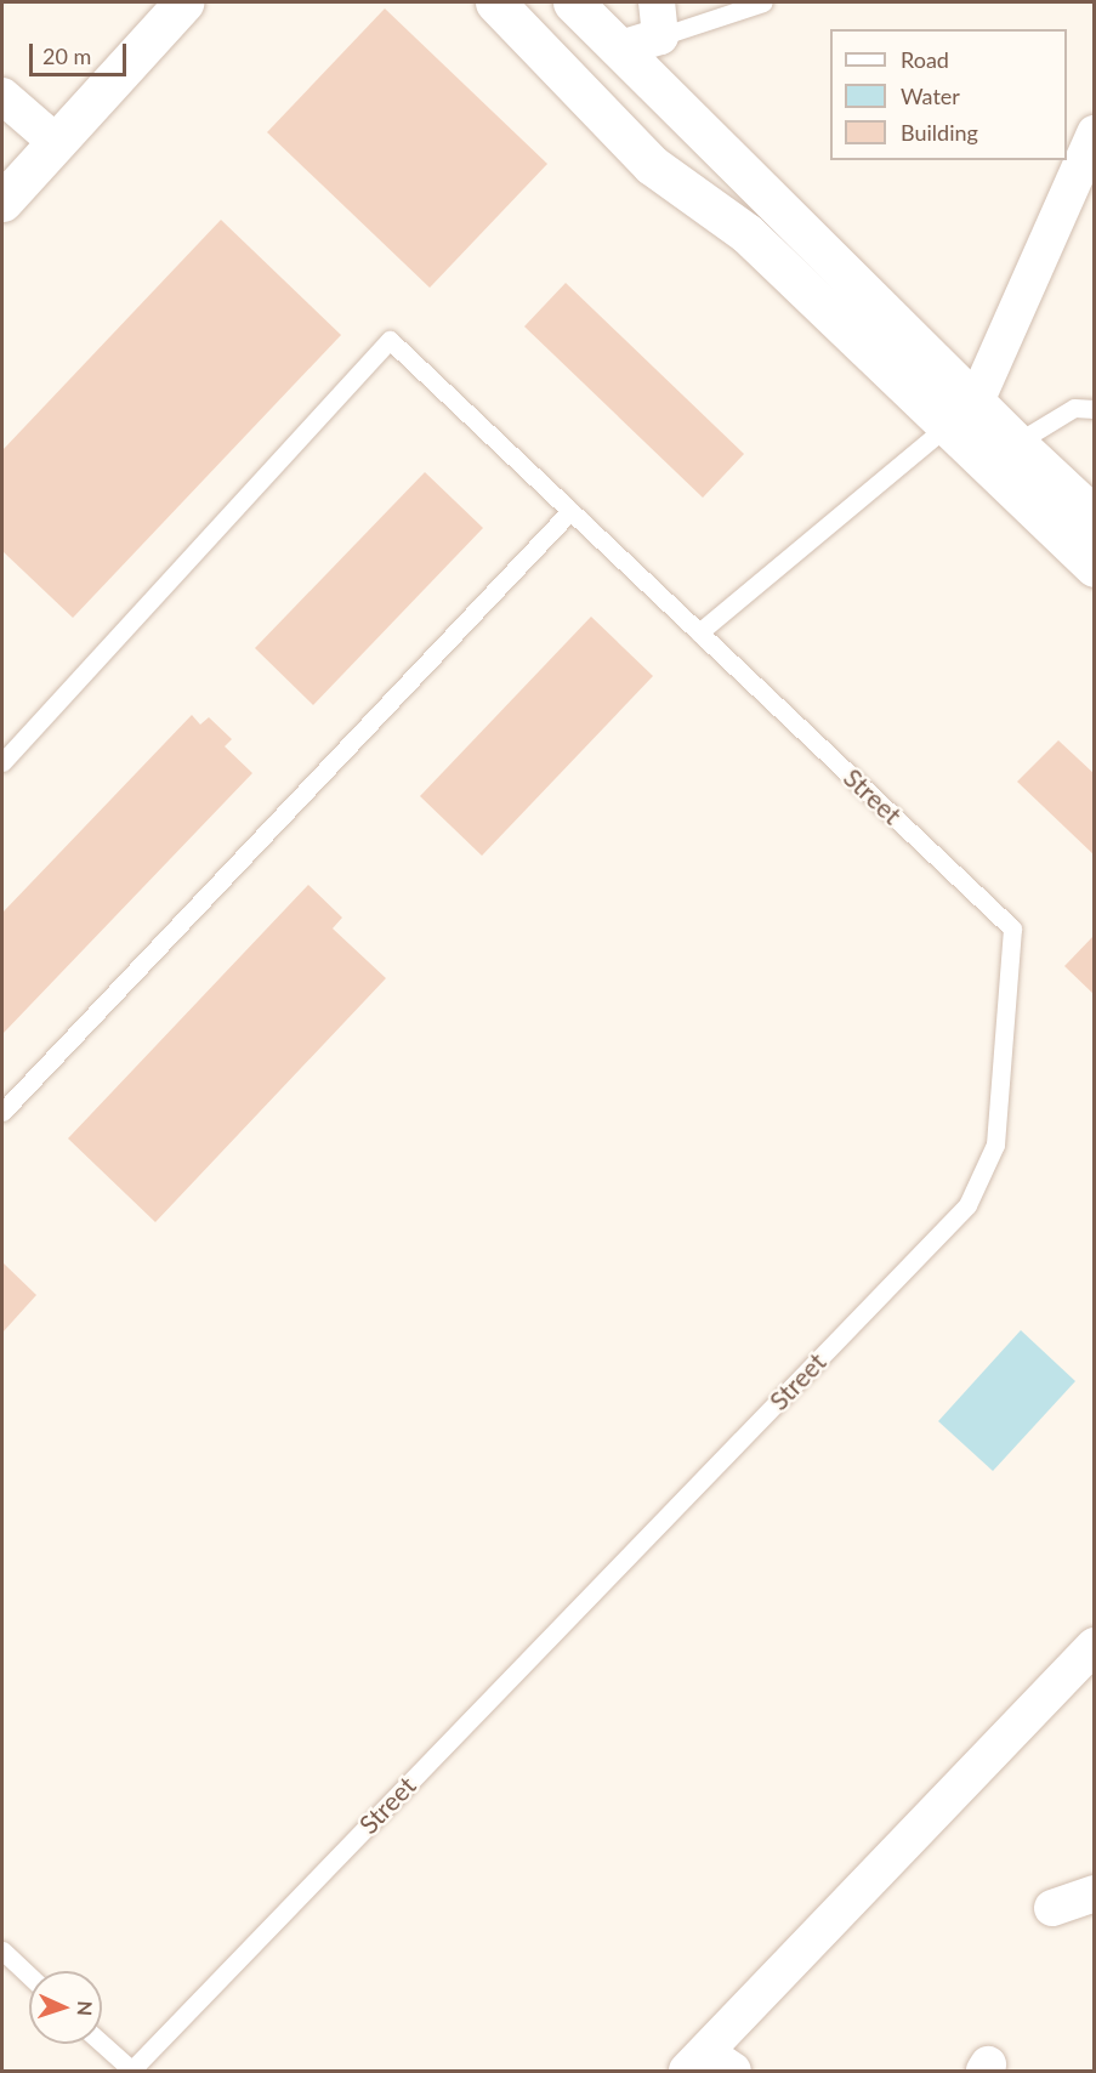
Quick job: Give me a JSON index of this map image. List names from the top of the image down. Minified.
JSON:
{"streets":{"lane":["Street"]},"legend":["Road","Water","Building"],"scale_bar":"20 m","north":"right"}
